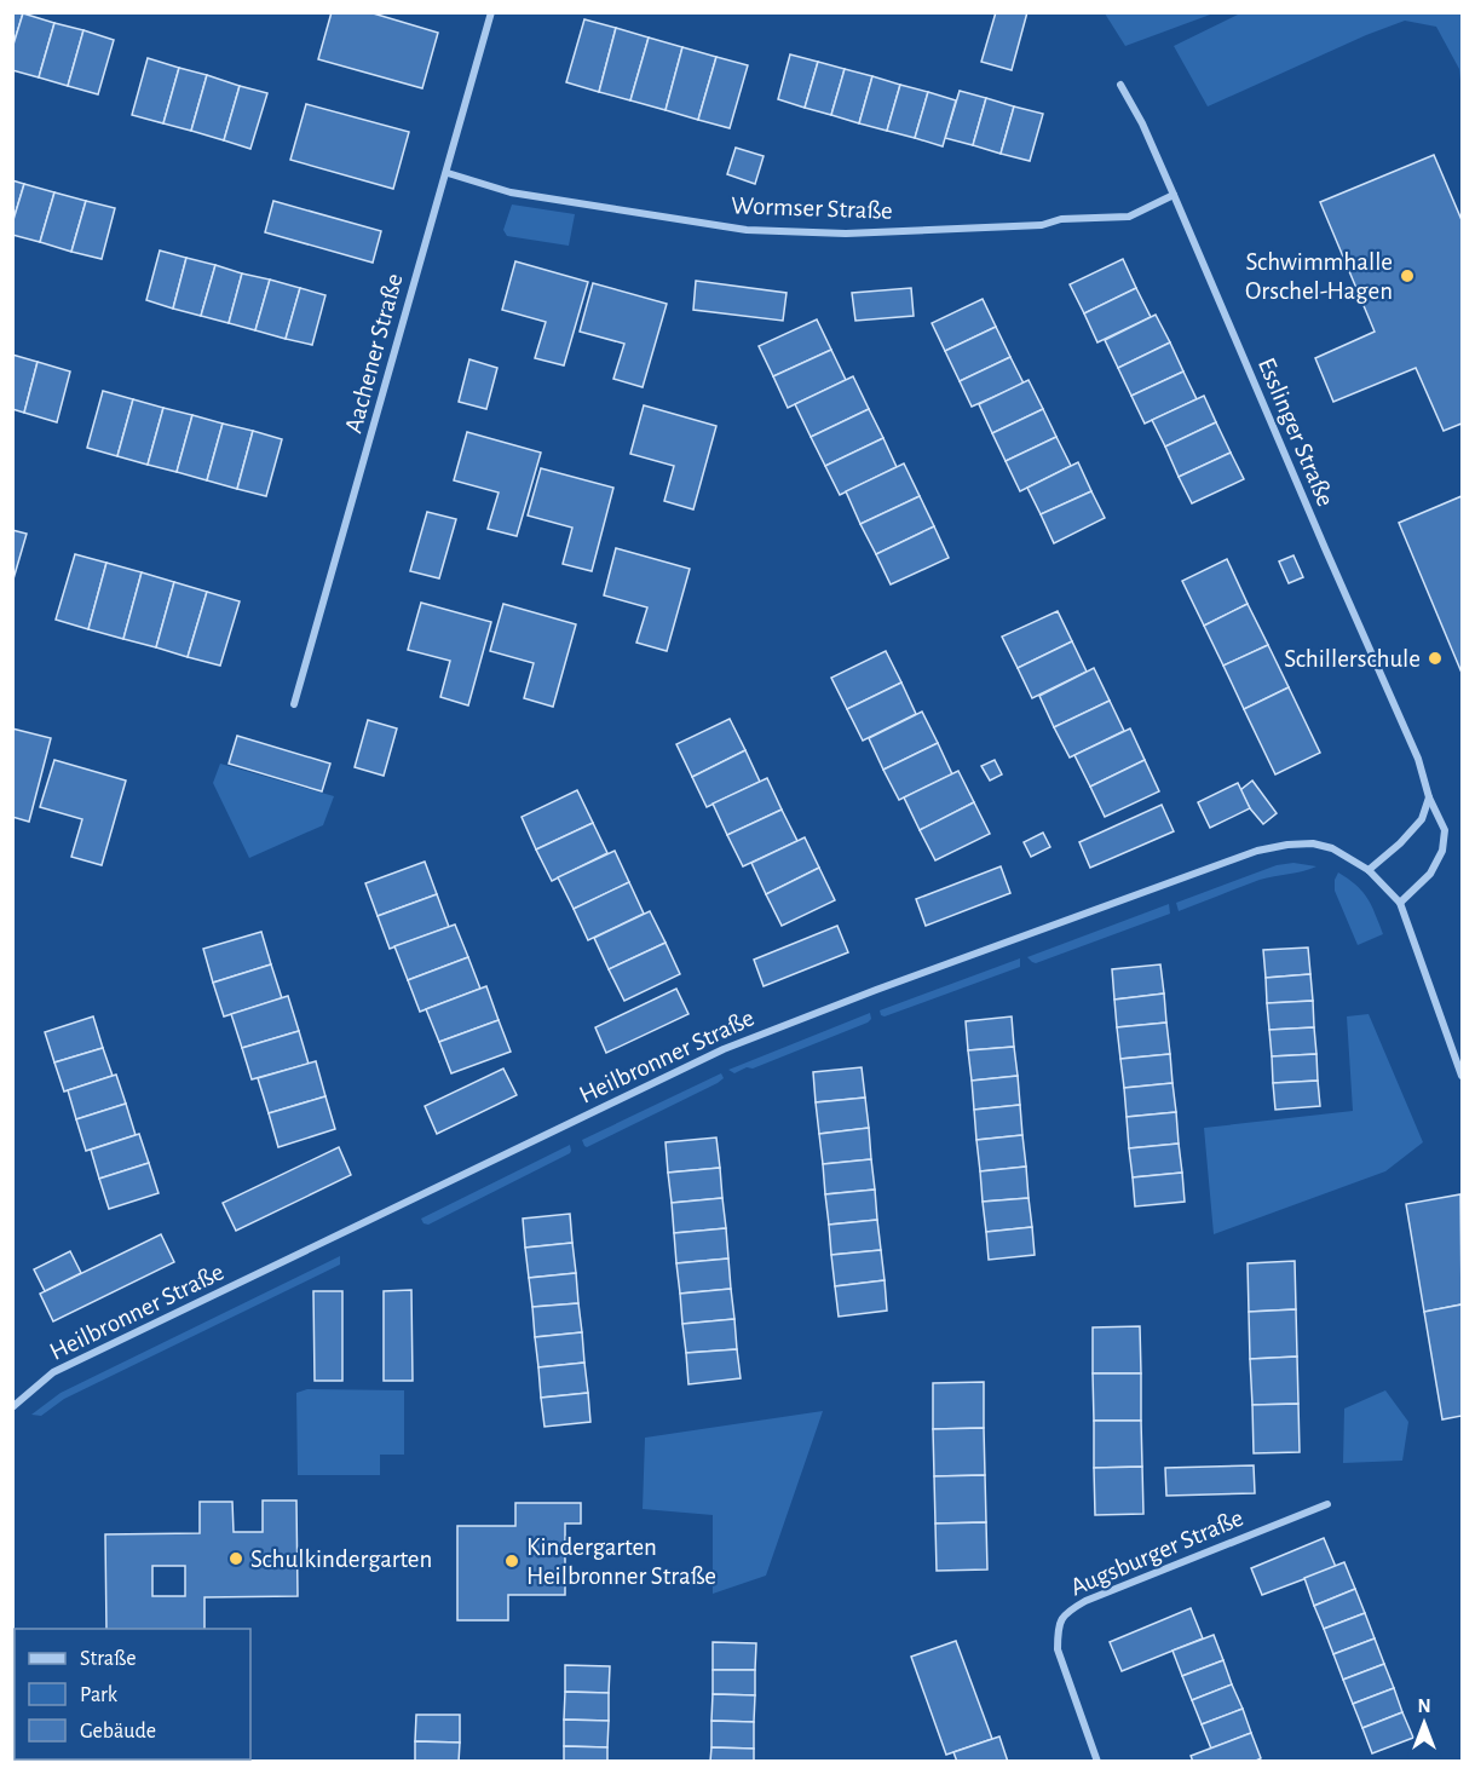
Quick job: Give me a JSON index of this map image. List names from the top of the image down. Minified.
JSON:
{"streets":{"street":["Wormser Straße","Aachener Straße","Esslinger Straße","Heilbronner Straße","Augsburger Straße"]},"crossings":[["Wormser Straße","Aachener Straße"],["Wormser Straße","Esslinger Straße"]],"places":["Schwimmhalle Orschel-Hagen","Schillerschule","Schulkindergarten","Kindergarten Heilbronner Straße"],"legend":["Straße","Park","Gebäude"],"north":"top"}
